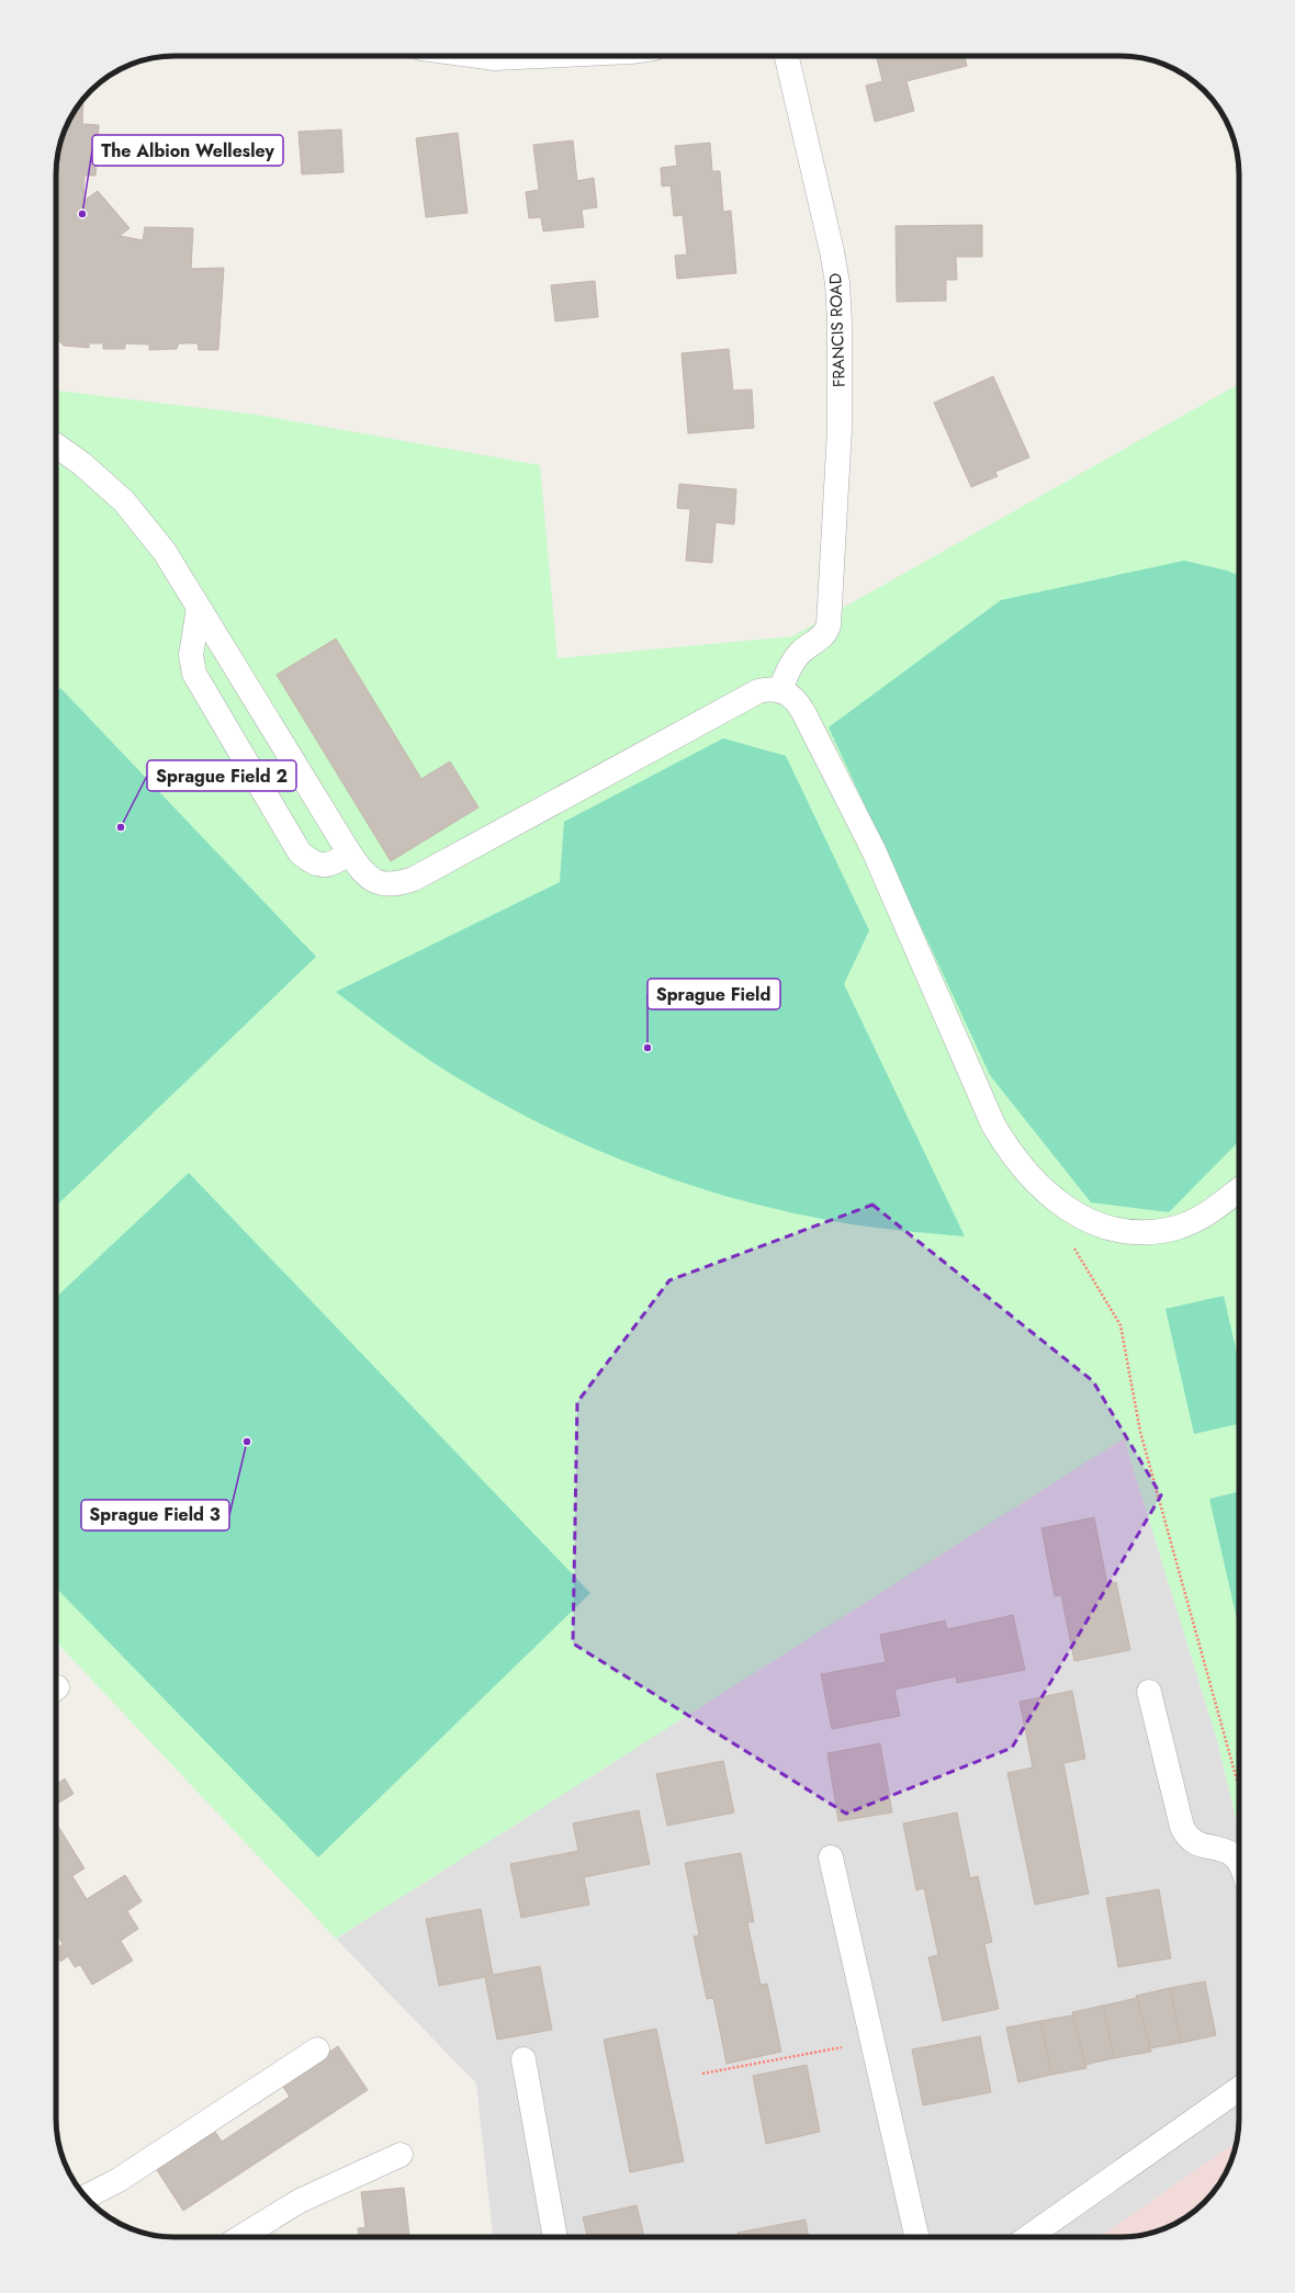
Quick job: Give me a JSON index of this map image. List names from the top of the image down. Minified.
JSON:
{"streets":{"street":["FRANCIS ROAD"]},"places":["The Albion Wellesley","Sprague Field 2","Sprague Field","Sprague Field 3"]}
